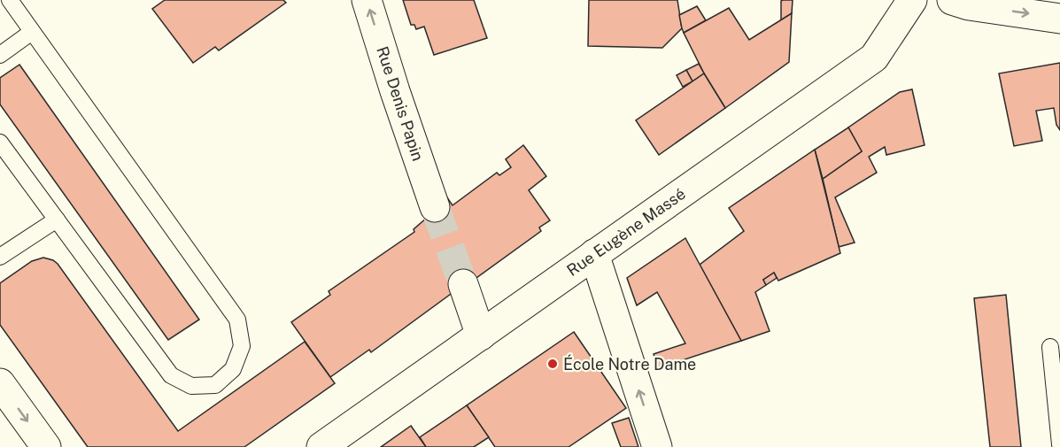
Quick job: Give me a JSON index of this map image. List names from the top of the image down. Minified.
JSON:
{"streets":{"street":["Rue Denis Papin","Rue Eugène Massé"]},"one_way":["Rue Denis Papin"],"places":["École Notre Dame"]}
